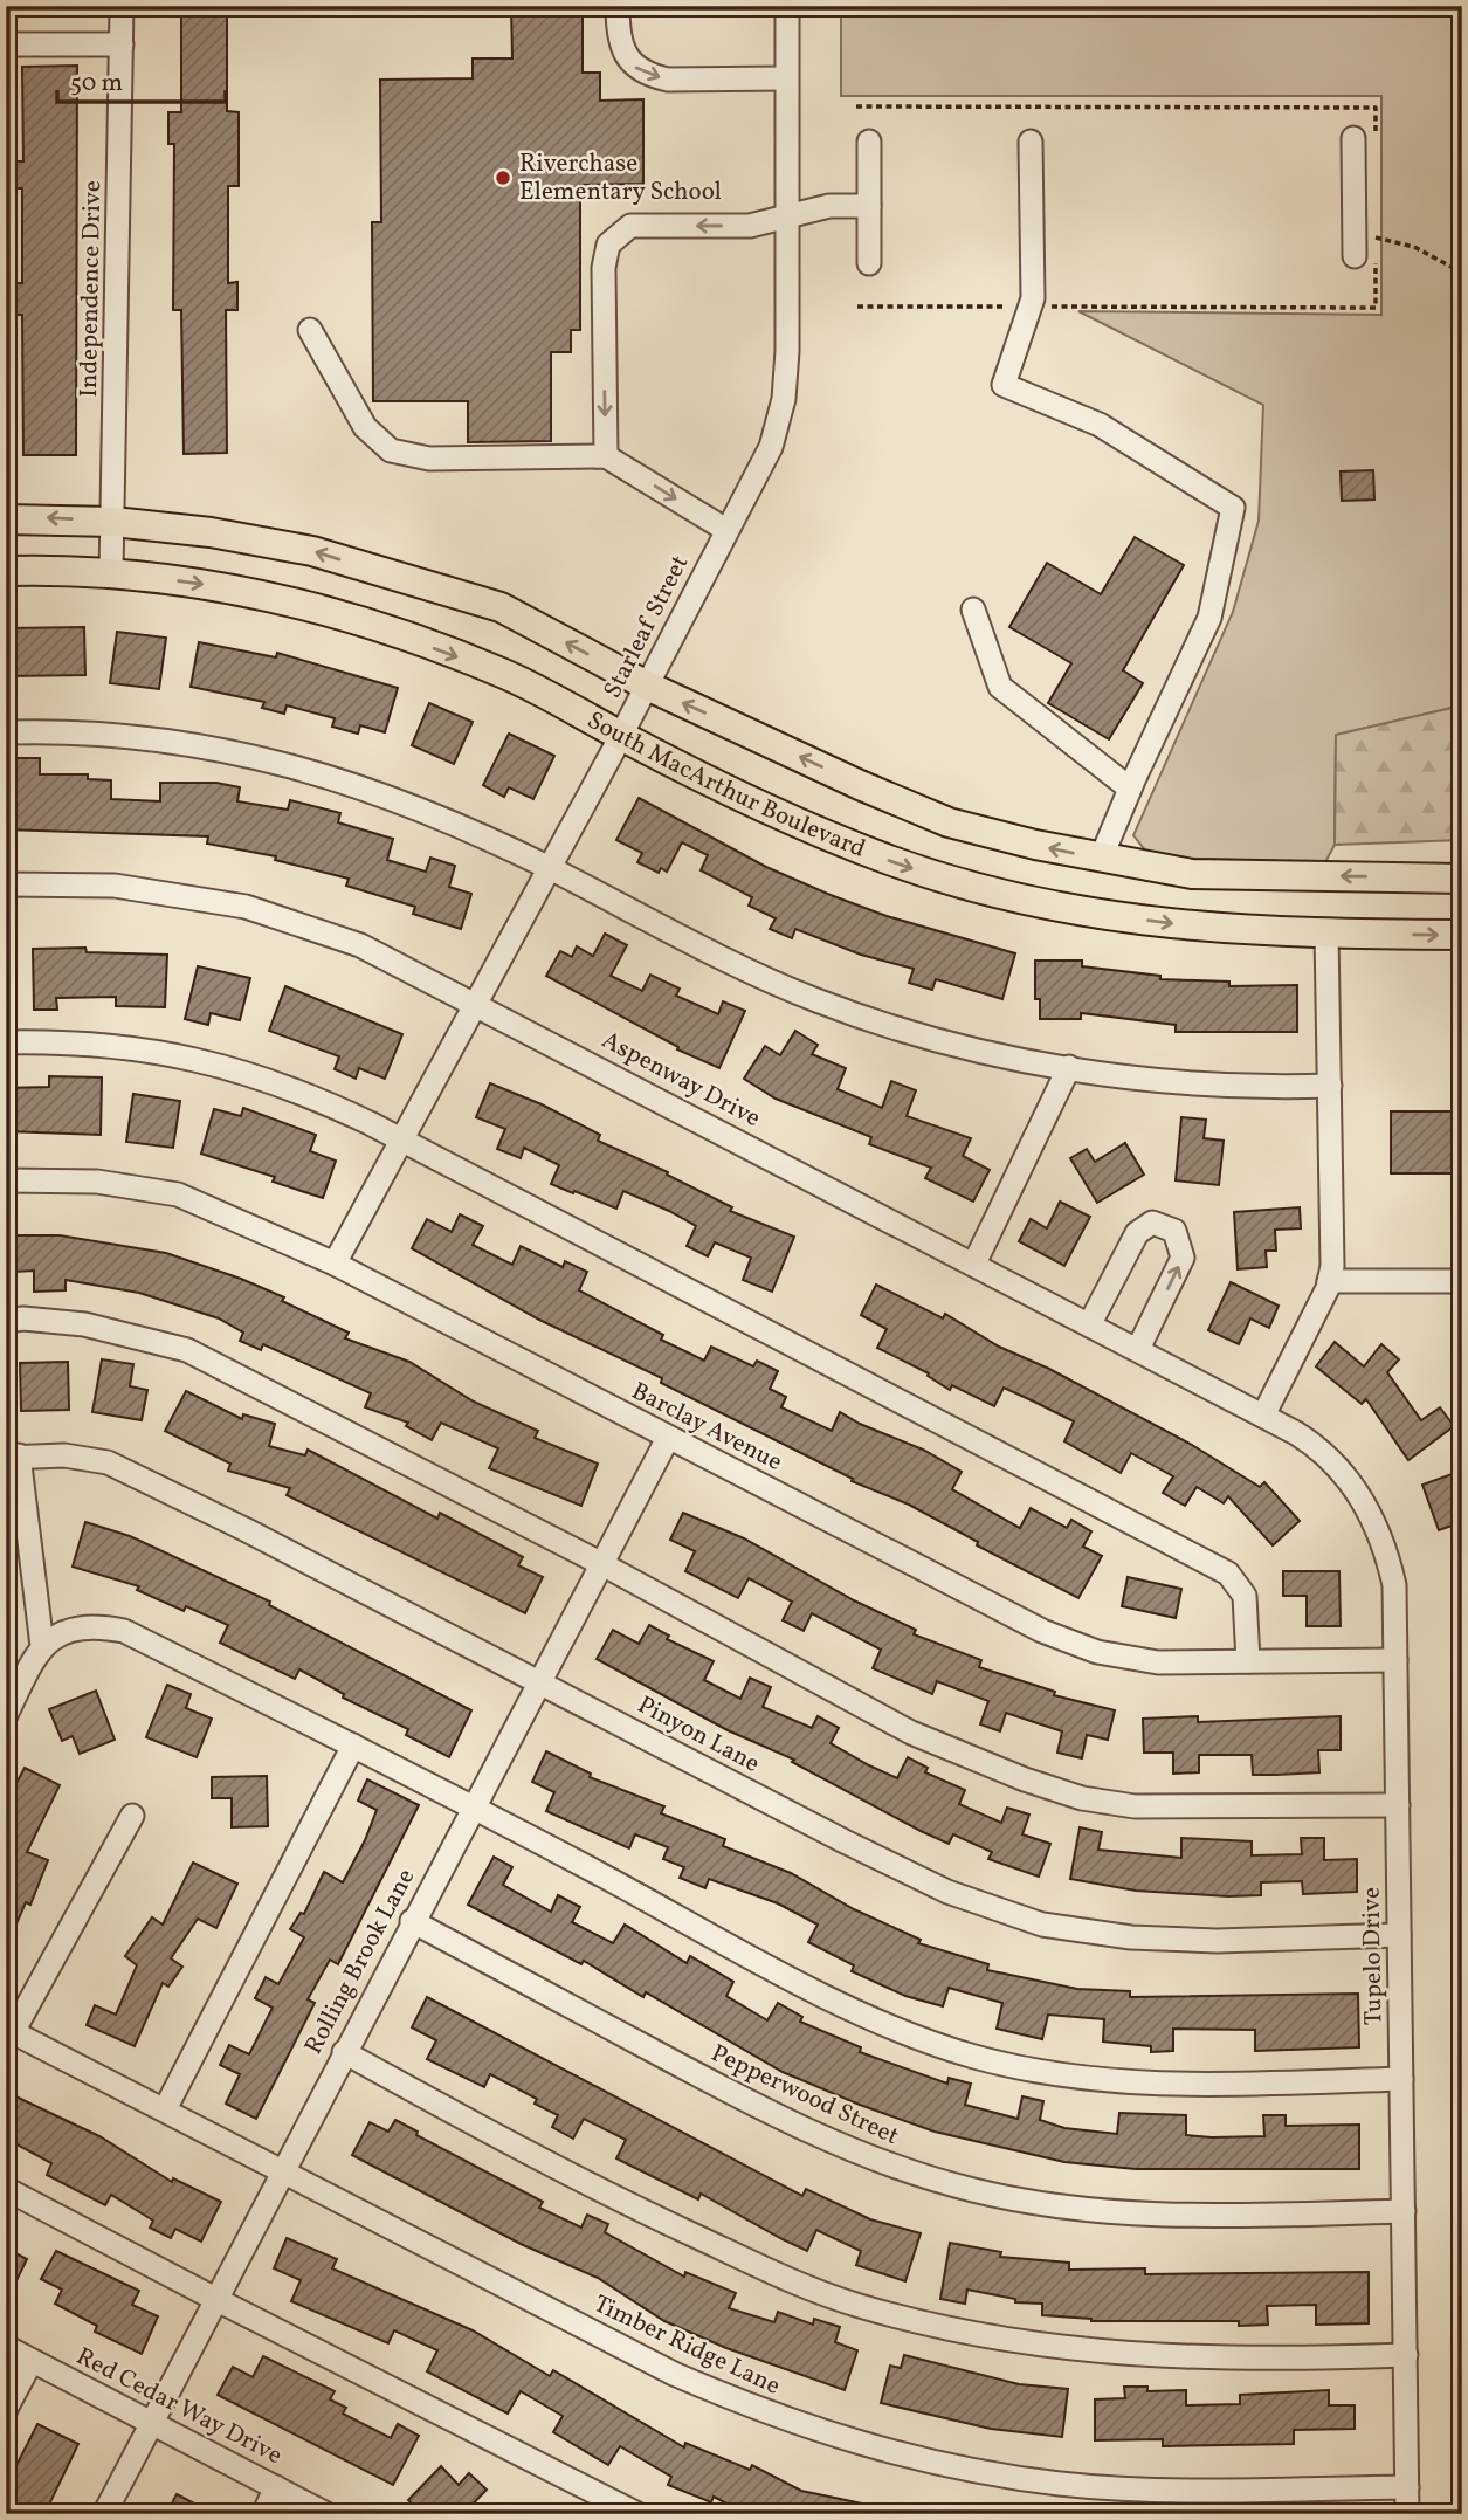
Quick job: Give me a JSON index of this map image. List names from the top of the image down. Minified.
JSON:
{"streets":{"main road":["South MacArthur Boulevard"],"street":["Independence Drive","Starleaf Street","Aspenway Drive","Barclay Avenue","Pinyon Lane","Tupelo Drive","Rolling Brook Lane","Pepperwood Street","Timber Ridge Lane","Red Cedar Way Drive"]},"crossings":[["Independence Drive","South MacArthur Boulevard"],["Starleaf Street","South MacArthur Boulevard"],["Starleaf Street","Aspenway Drive"],["Starleaf Street","Barclay Avenue"],["Aspenway Drive","Tupelo Drive"],["Barclay Avenue","Tupelo Drive"],["Barclay Avenue","Rolling Brook Lane"],["Pinyon Lane","Tupelo Drive"],["Pinyon Lane","Rolling Brook Lane"],["Tupelo Drive","Pepperwood Street"],["Tupelo Drive","Timber Ridge Lane"],["Rolling Brook Lane","Pepperwood Street"],["Rolling Brook Lane","Timber Ridge Lane"],["Rolling Brook Lane","Red Cedar Way Drive"]],"places":["Riverchase Elementary School"],"scale_bar":"50 m"}
